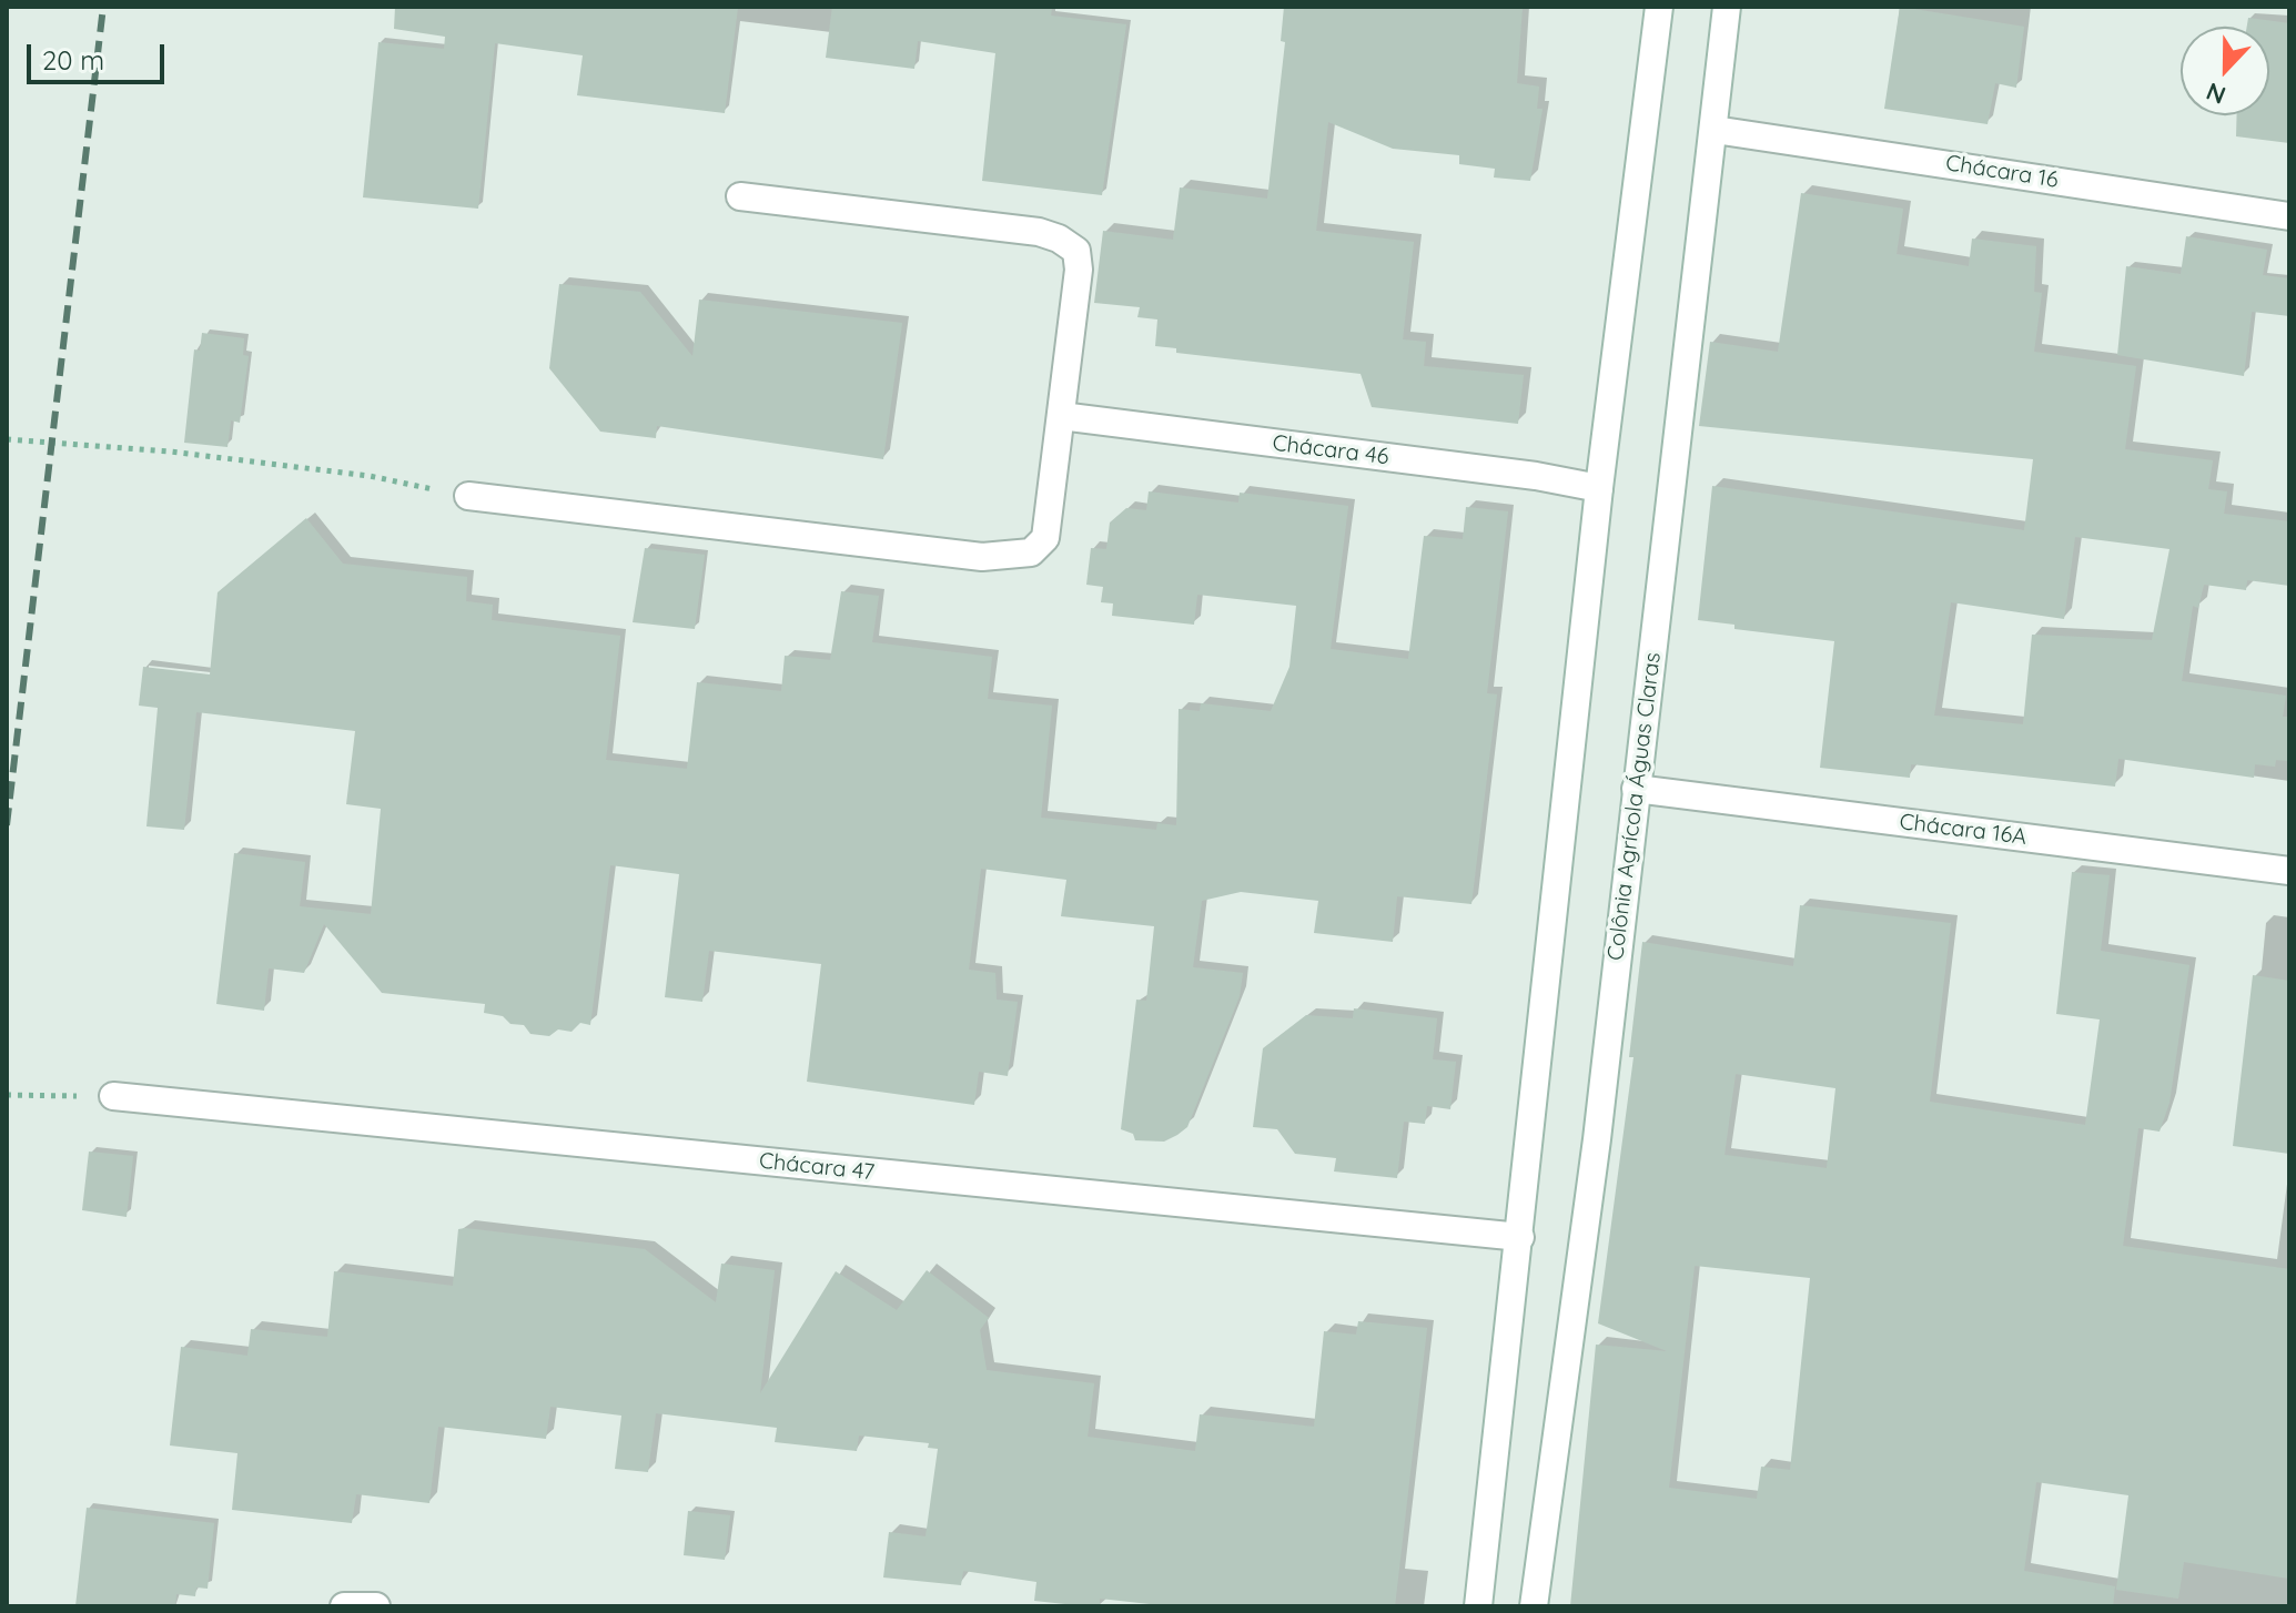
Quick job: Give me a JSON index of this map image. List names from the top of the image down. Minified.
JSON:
{"streets":{"street":["Chácara 16","Chácara 46","Colônia Agrícola Águas Claras","Chácara 16A","Chácara 47"]},"crossings":[["Chácara 16","Colônia Agrícola Águas Claras"],["Colônia Agrícola Águas Claras","Chácara 16A"]],"scale_bar":"20 m","north":"bottom"}
